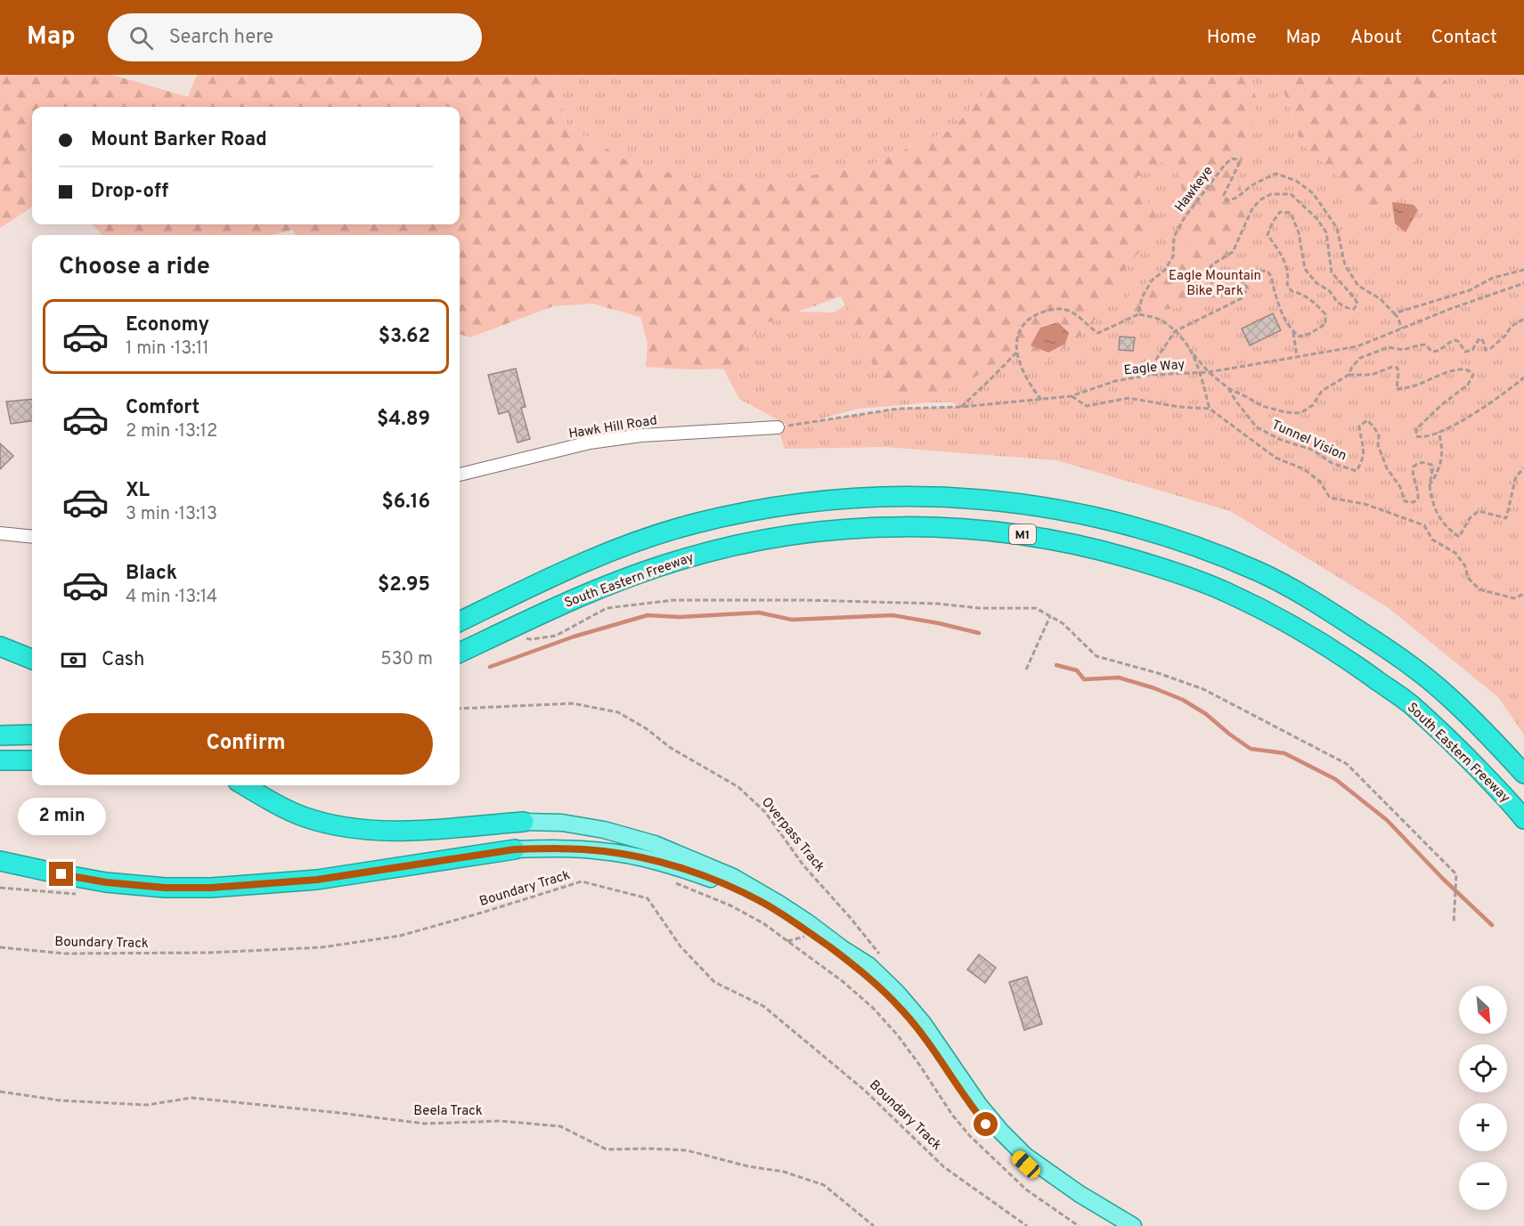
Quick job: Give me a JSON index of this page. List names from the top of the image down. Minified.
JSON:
{"streets":{"highway":["M1","South Eastern Freeway"],"street":["Hawk Hill Road"],"path":["Hawkeye","Eagle Way","Tunnel Vision","Overpass Track","Boundary Track","Beela Track"]},"crossings":[["Eagle Way","Hawk Hill Road"]],"parks":["Eagle Mountain Bike Park"],"north":"bottom right","page":{"header":"Map","search":"Search here","nav":["Home","Map","About","Contact"],"banner":["Mount Barker Road","Drop-off"],"heading":"Choose a ride","list":[{"name":"Economy","note":"1 min · 13:11","value":"$3.62"},{"name":"Comfort","note":"2 min · 13:12","value":"$4.89"},{"name":"XL","note":"3 min · 13:13","value":"$6.16"},{"name":"Black","note":"4 min · 13:14","value":"$2.95"}],"pay":["Cash","530 m"],"buttons":"Confirm","bubble":"2 min","map_buttons":["+","−"]}}
